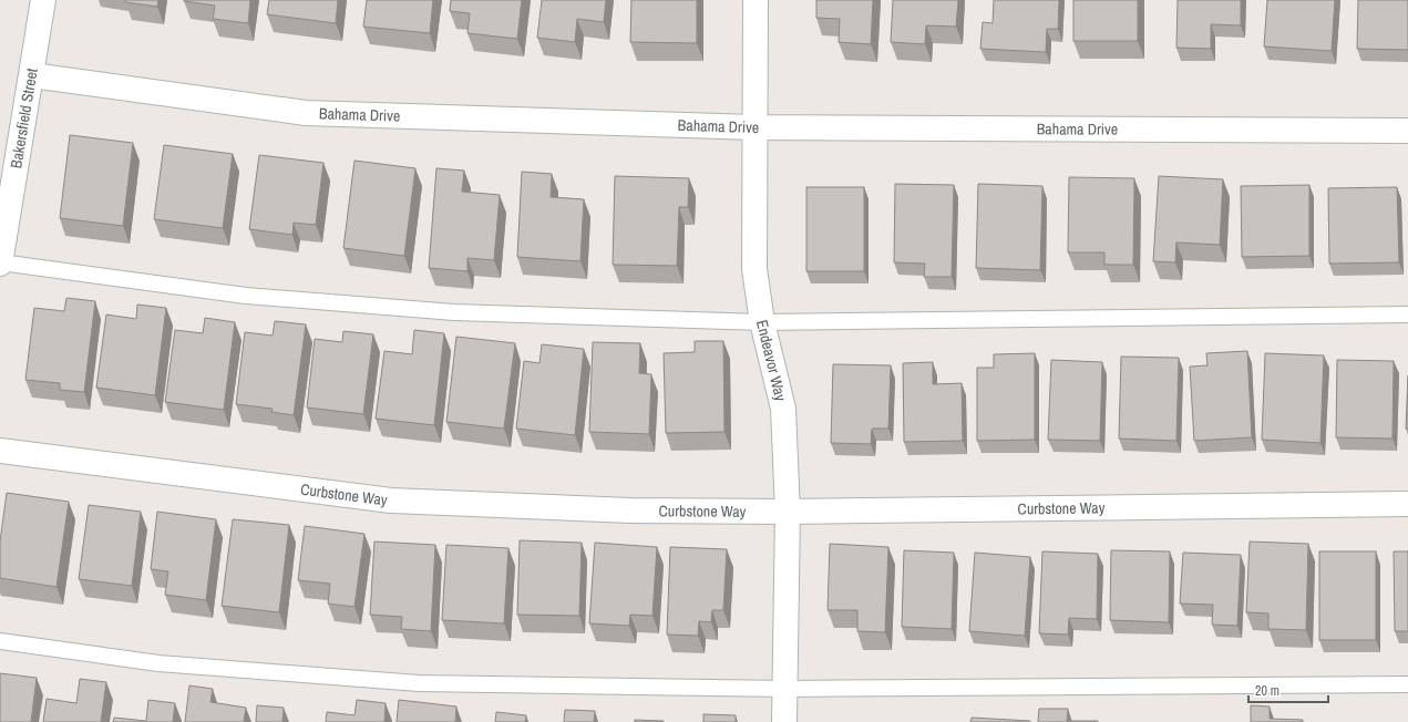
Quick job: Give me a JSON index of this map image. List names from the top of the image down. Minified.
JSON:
{"streets":{"street":["Bahama Drive","Bakersfield Street","Endeavor Way","Curbstone Way"]},"crossings":[["Bahama Drive","Bakersfield Street"],["Bahama Drive","Endeavor Way"],["Endeavor Way","Curbstone Way"]],"scale_bar":"20 m"}
